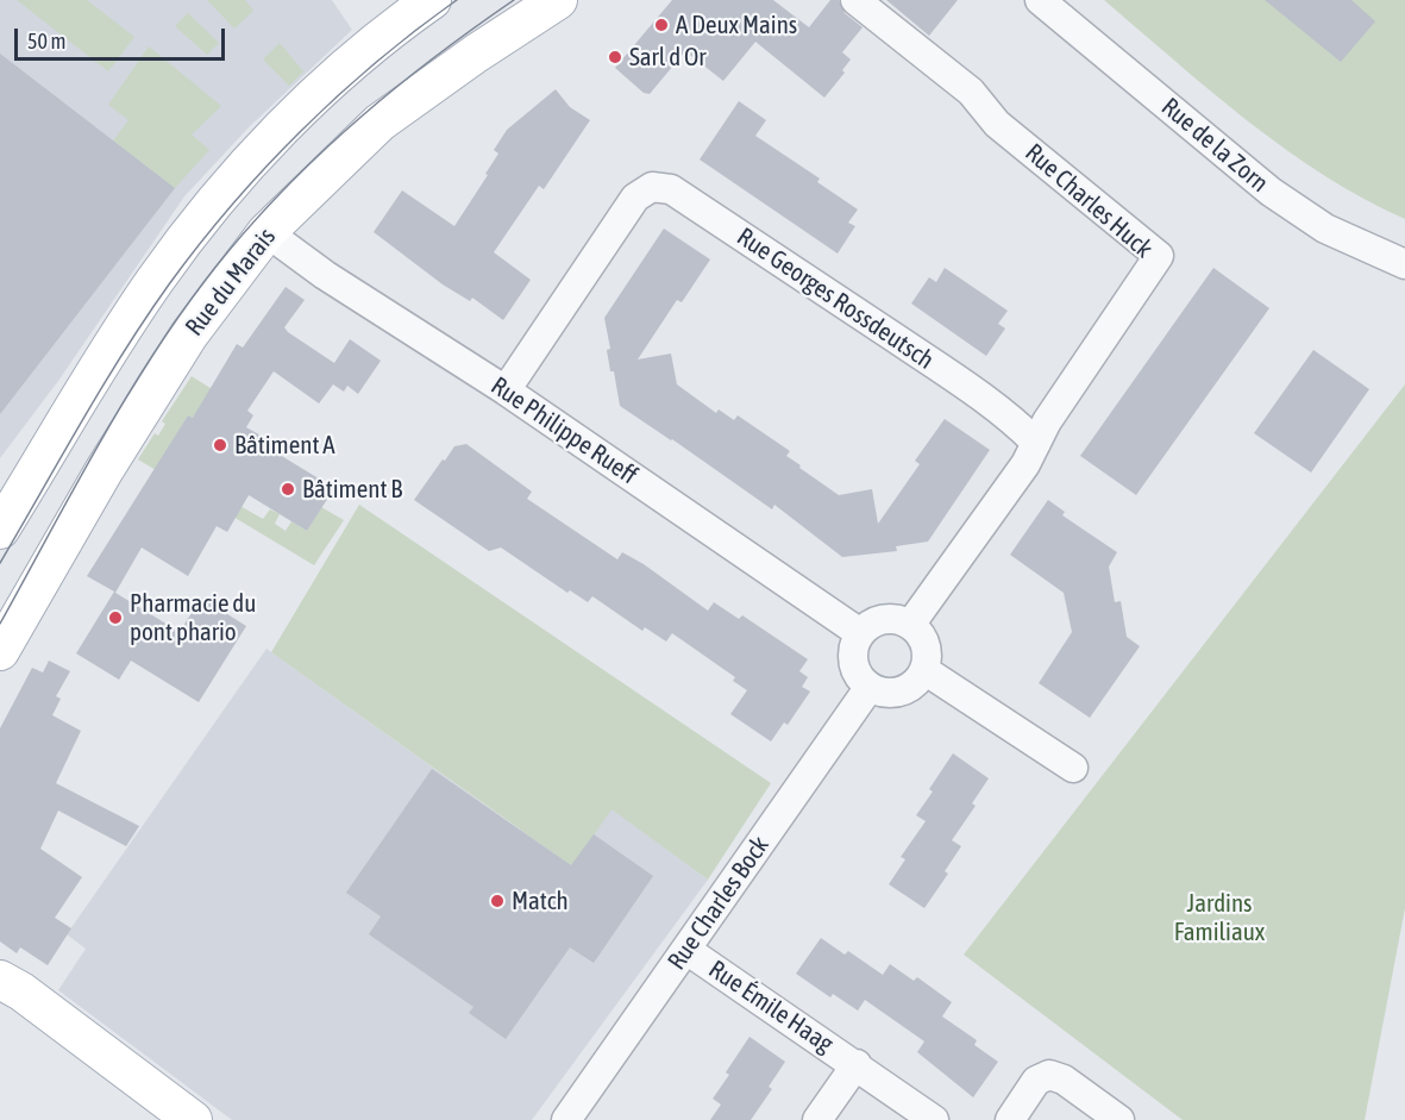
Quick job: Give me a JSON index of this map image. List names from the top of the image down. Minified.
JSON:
{"streets":{"main road":["Rue du Marais"],"street":["Rue de la Zorn","Rue Charles Huck","Rue Georges Rossdeutsch","Rue Philippe Rueff","Rue Charles Bock","Rue Émile Haag"]},"crossings":[["Rue Charles Huck","Rue Georges Rossdeutsch"],["Rue du Marais","Rue Philippe Rueff"],["Rue Georges Rossdeutsch","Rue Philippe Rueff"],["Rue Philippe Rueff","Rue Charles Bock"],["Rue Charles Bock","Rue Émile Haag"]],"parks":["Jardins Familiaux"],"places":["A Deux Mains","Sarl d Or","Bâtiment A","Bâtiment B","Pharmacie du pont phario","Match"],"scale_bar":"50 m"}
